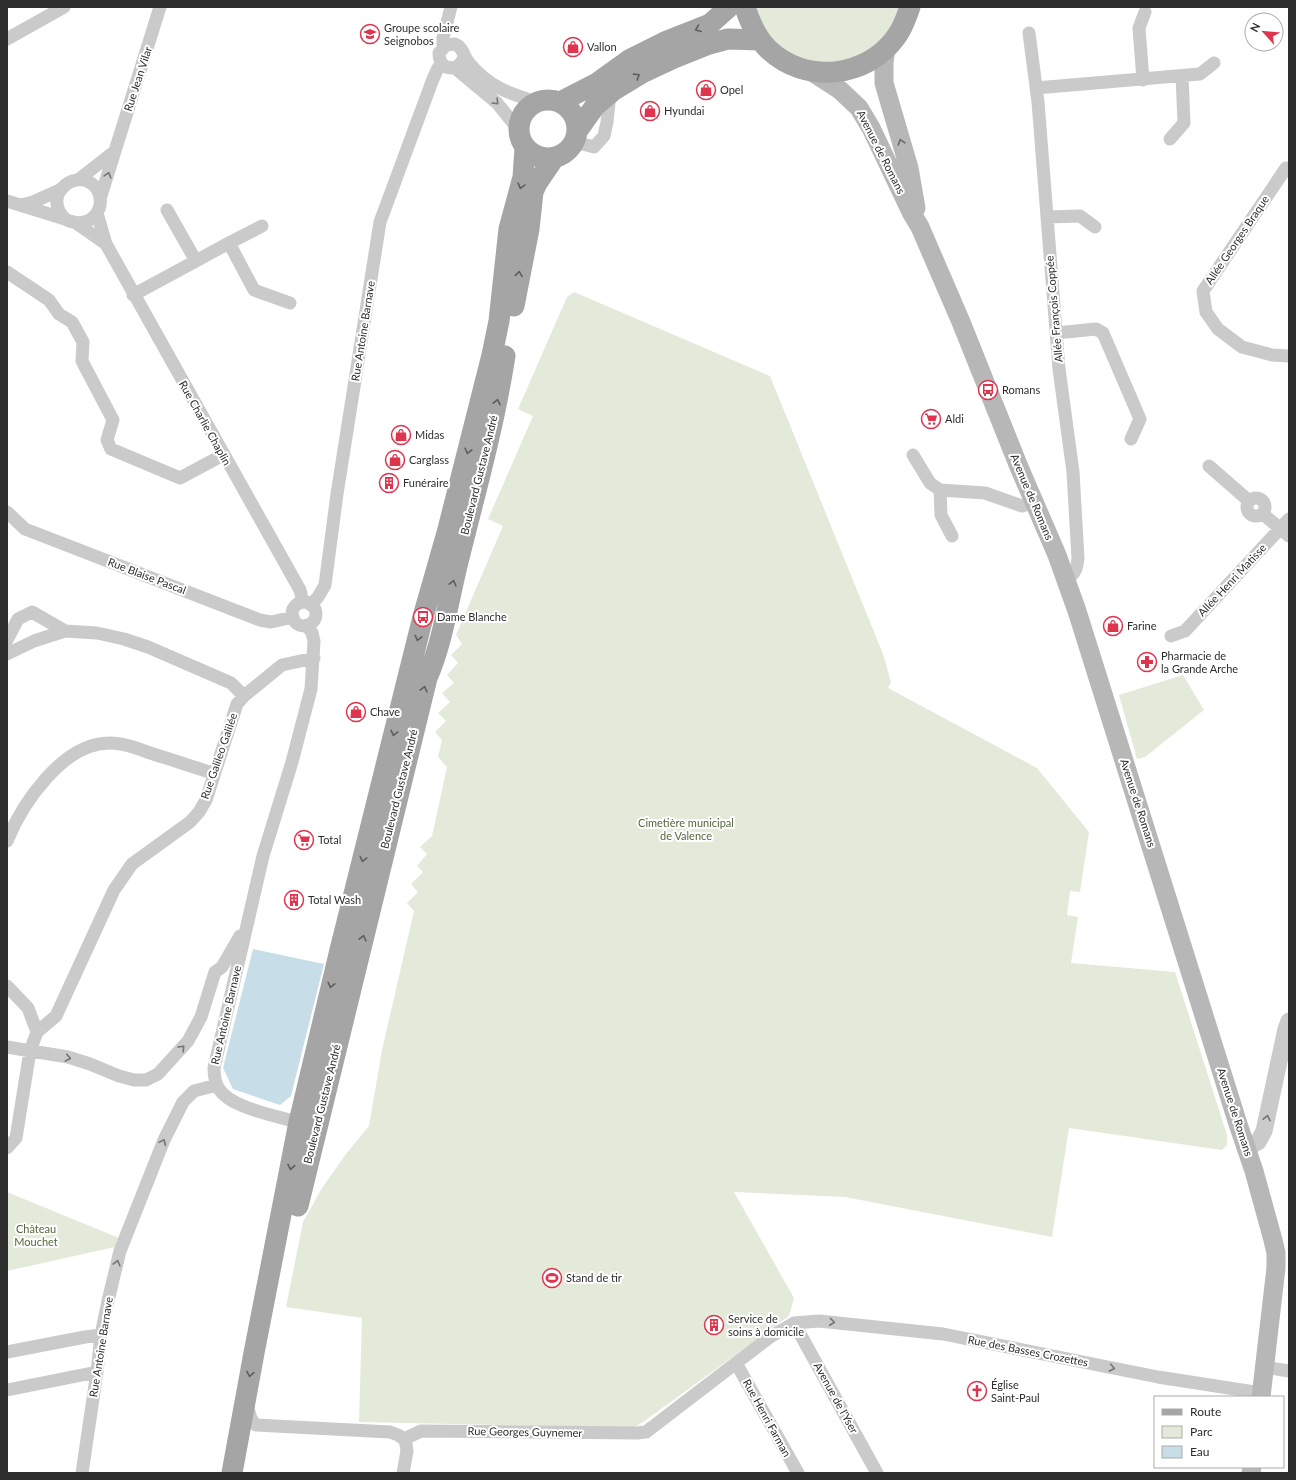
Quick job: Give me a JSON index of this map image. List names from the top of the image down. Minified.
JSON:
{"streets":{"main road":["Avenue de Romans","Boulevard Gustave André"],"street":["Rue Jean Vilar","Allée Georges Braque","Allée François Coppée","Rue Antoine Barnave","Rue Charlie Chaplin","Rue Blaise Pascal","Allée Henri Matisse","Rue Galileo Galilée","Rue des Basses Crozettes","Avenue de l'Yser","Rue Henri Farman","Rue Georges Guynemer"]},"crossings":[["Rue Jean Vilar","Rue Charlie Chaplin"],["Avenue de Romans","Allée François Coppée"],["Avenue de Romans","Rue des Basses Crozettes"],["Rue Antoine Barnave","Rue Charlie Chaplin"],["Rue Antoine Barnave","Rue Blaise Pascal"],["Rue Antoine Barnave","Rue Galileo Galilée"],["Rue Charlie Chaplin","Rue Blaise Pascal"],["Rue des Basses Crozettes","Avenue de l'Yser"],["Rue des Basses Crozettes","Rue Georges Guynemer"],["Avenue de l'Yser","Rue Georges Guynemer"],["Rue Henri Farman","Rue Georges Guynemer"]],"one_way":["Rue des Basses Crozettes"],"parks":["Cimetière municipal de Valence","Château Mouchet"],"places":{"school or university":["Groupe scolaire Seignobos"],"shop":["Vallon","Opel","Hyundai","Midas","Carglass","Farine","Chave"],"bus stop":["Romans","Dame Blanche"],"supermarket":["Aldi","Total"],"building":["Funéraire","Total Wash","Service de soins à domicile"],"pharmacy":["Pharmacie de la Grande Arche"],"sports":["Stand de tir"],"church":["Église Saint-Paul"]},"legend":["Route","Parc","Eau"],"north":"top left"}
